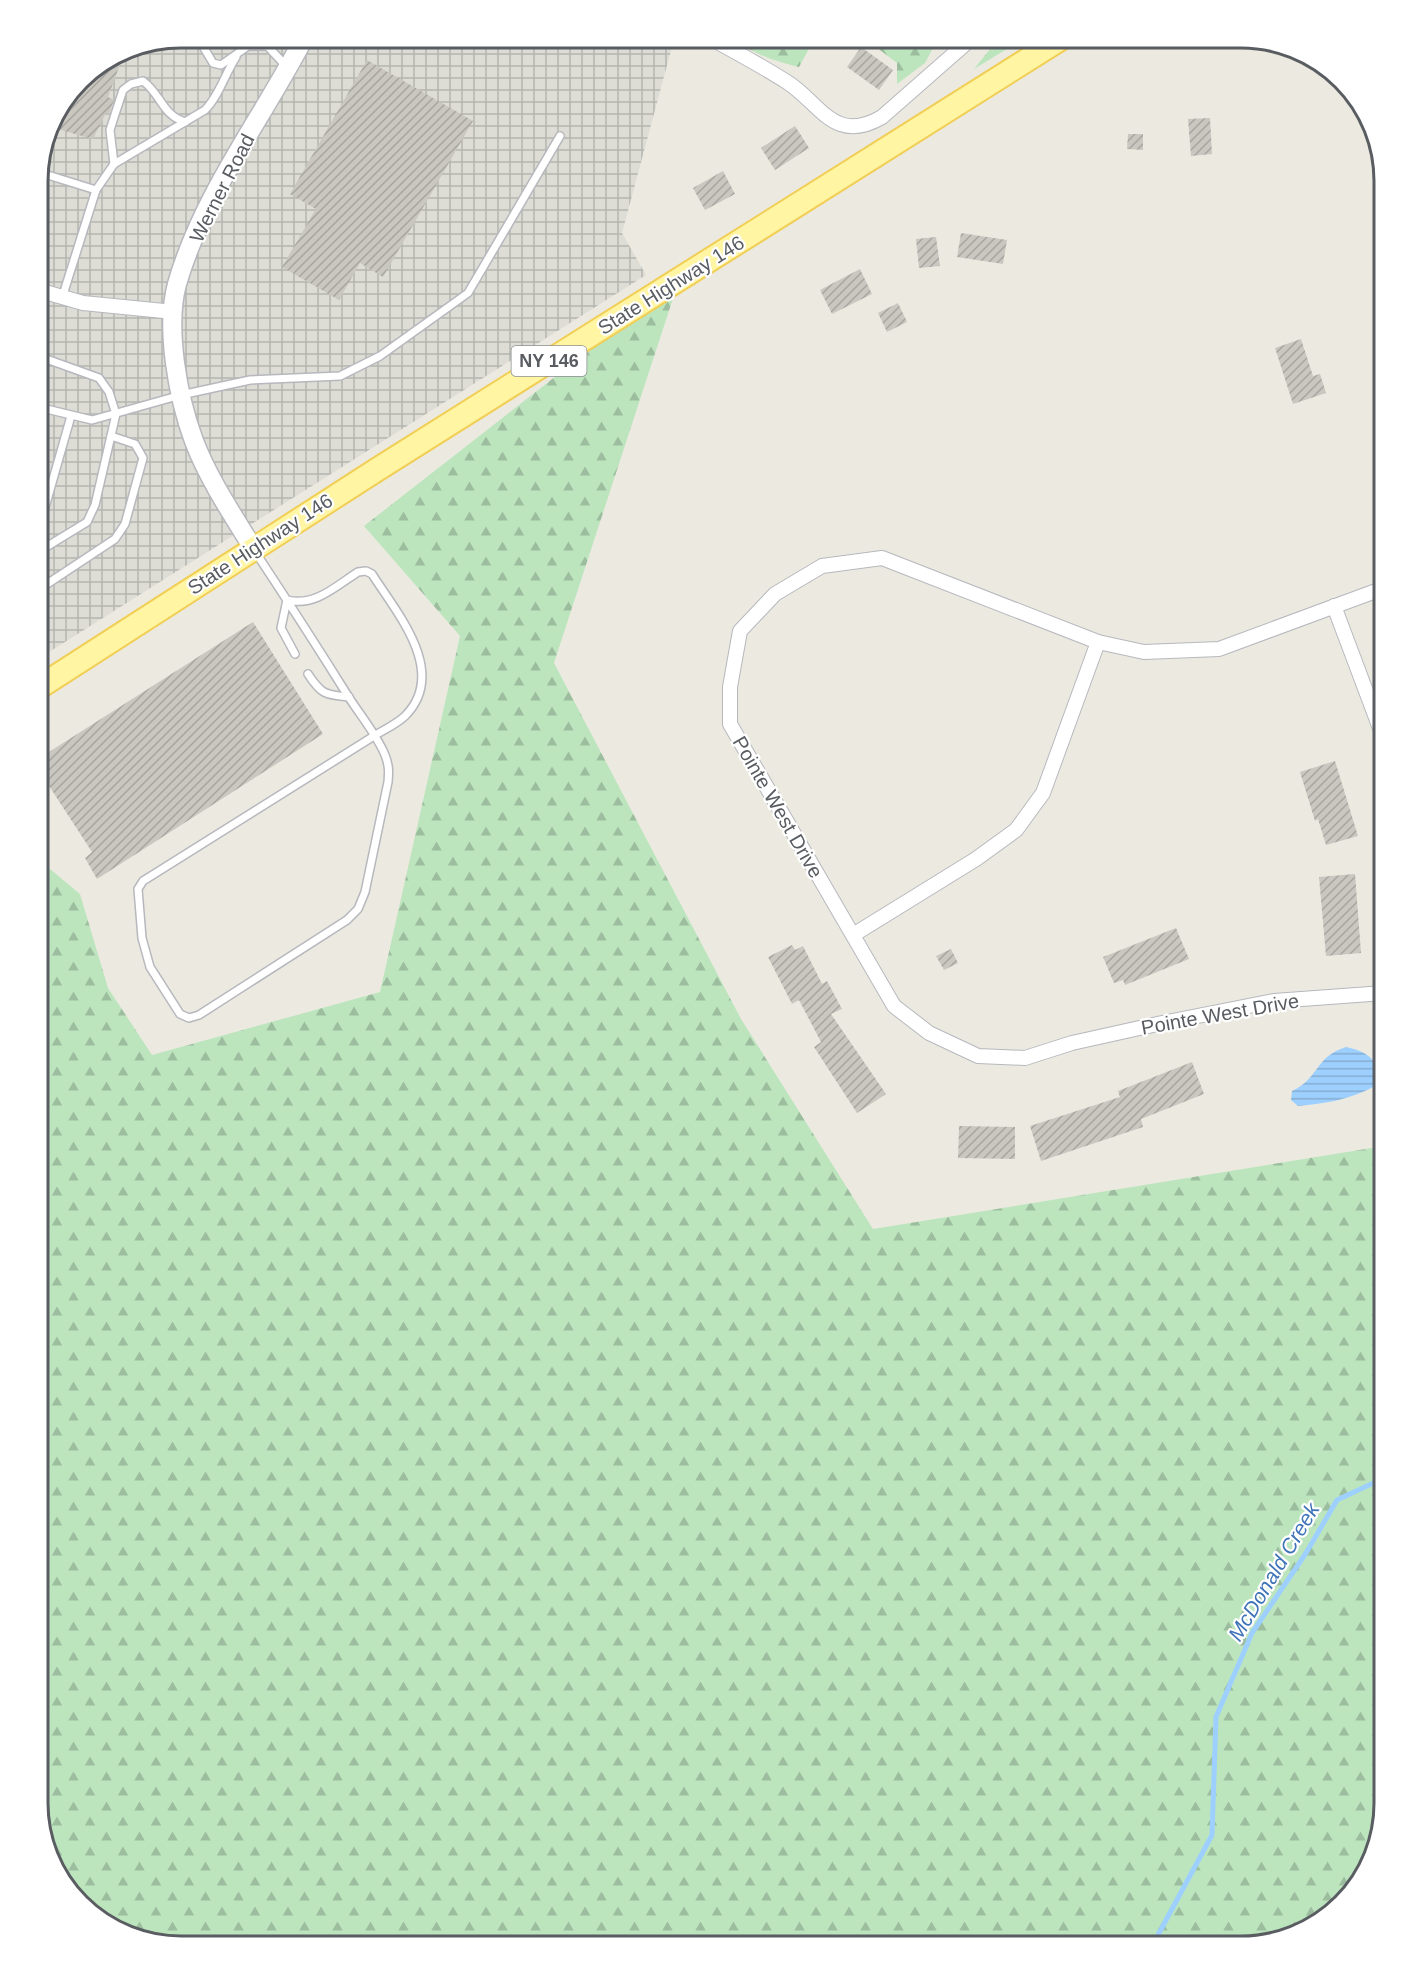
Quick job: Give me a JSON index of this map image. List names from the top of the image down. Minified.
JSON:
{"streets":{"main road":["State Highway 146","NY 146"],"street":["Werner Road","Pointe West Drive"]},"crossings":[["Werner Road","State Highway 146"]],"water":["McDonald Creek"]}
